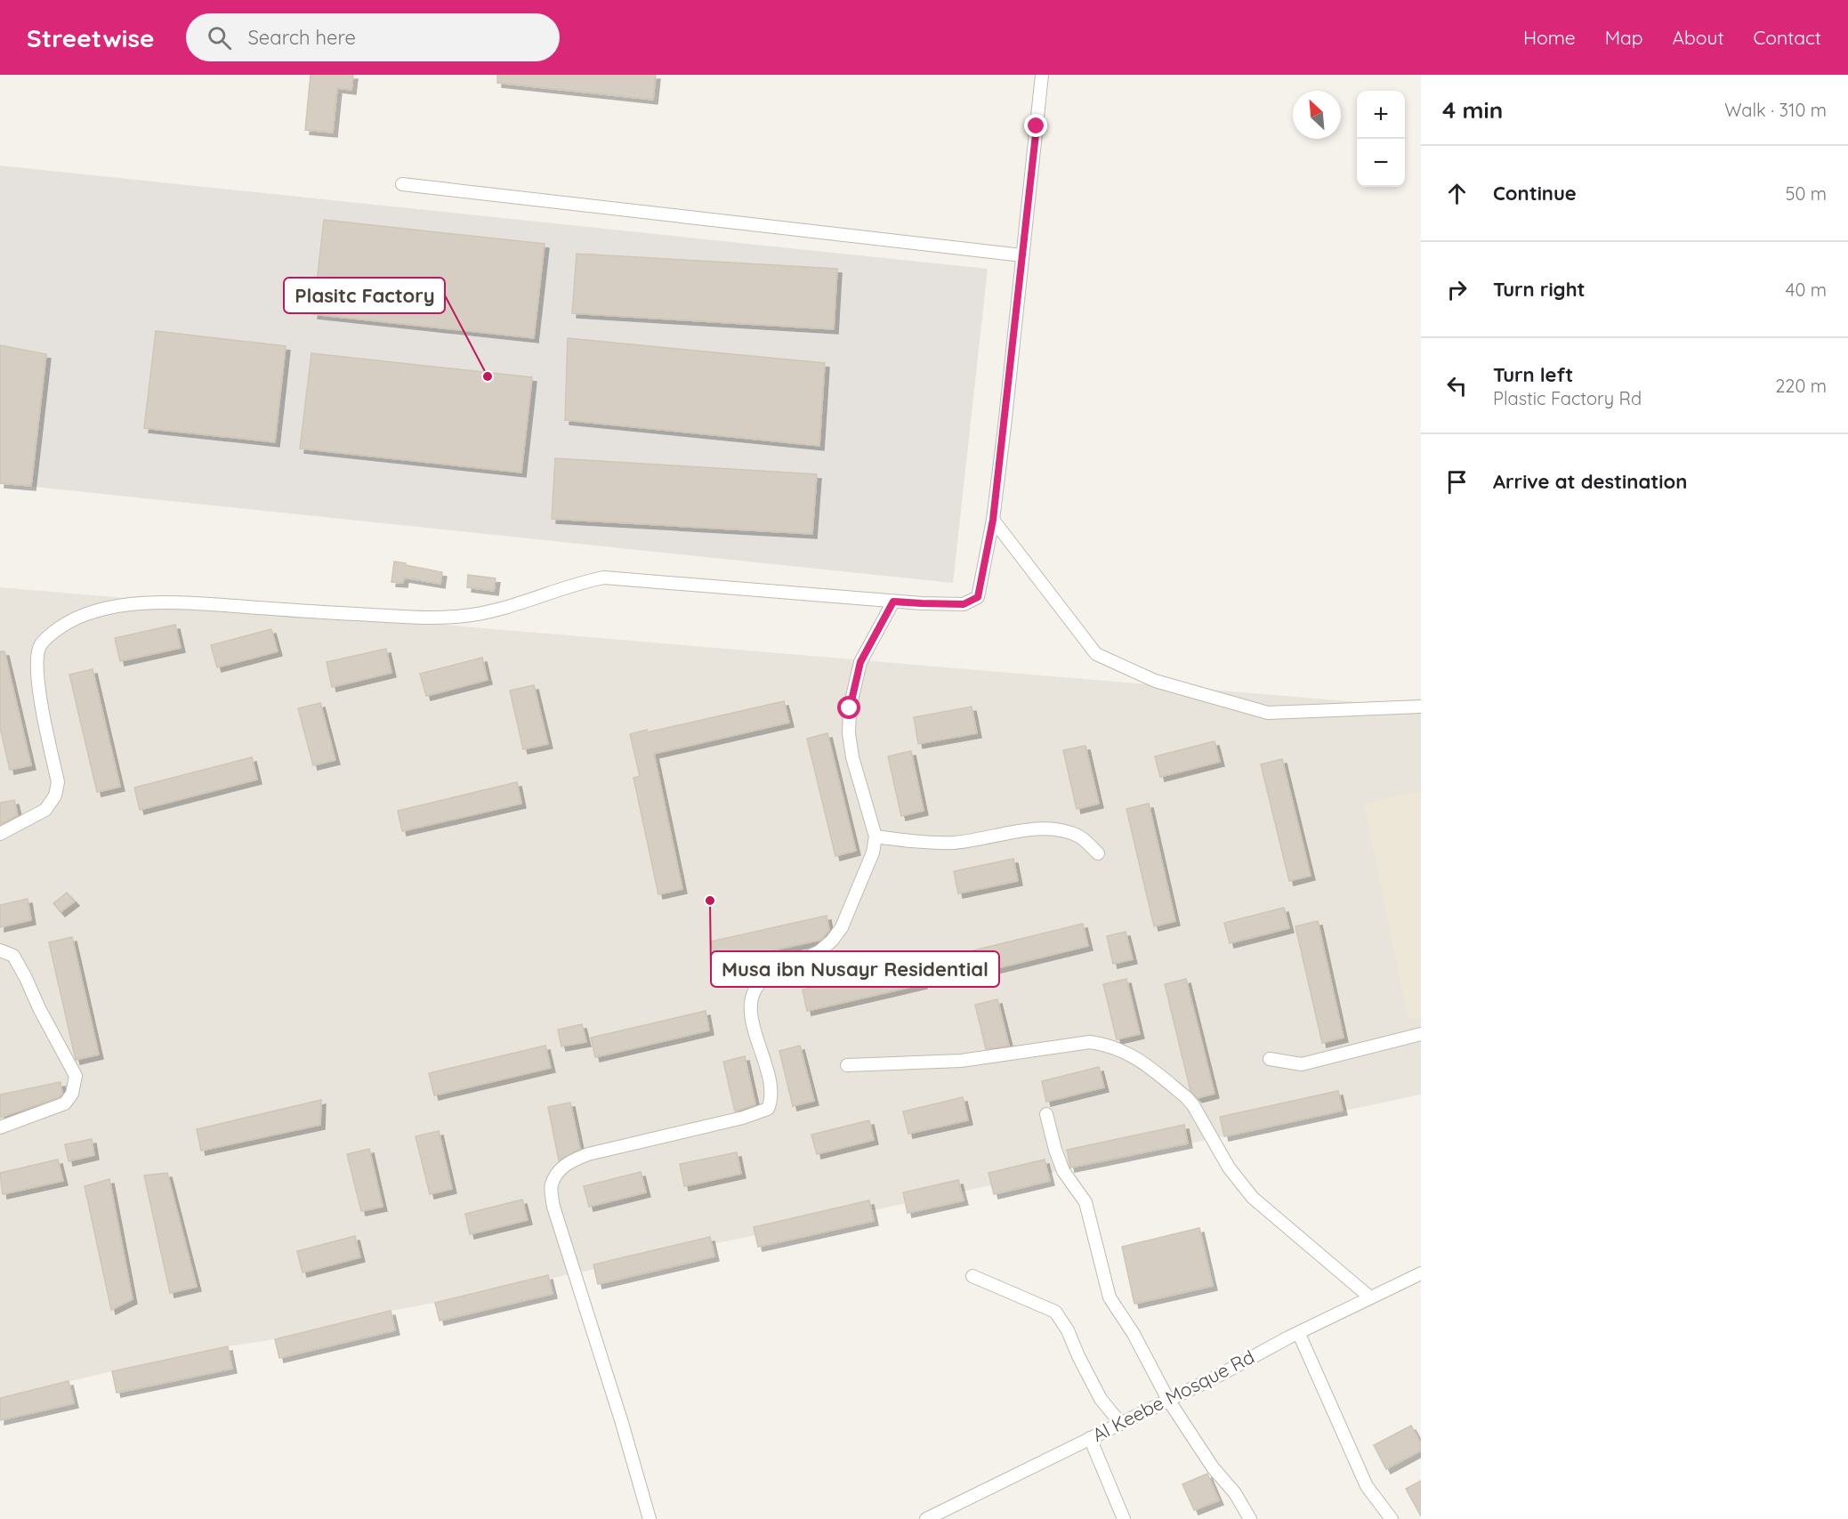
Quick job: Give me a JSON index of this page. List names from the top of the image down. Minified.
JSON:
{"streets":{"street":["Al Keebe Mosque Rd"]},"places":["Plasitc Factory","Musa ibn Nusayr Residential"],"north":"top left","page":{"header":"Streetwise","search":"Search here","nav":["Home","Map","About","Contact"],"heading":["4 min","Walk · 310 m"],"map_buttons":["+","−"],"list":[["Continue","50 m"],["Turn right","40 m"],["Turn left","Plastic Factory Rd","220 m"],"Arrive at destination"]}}
